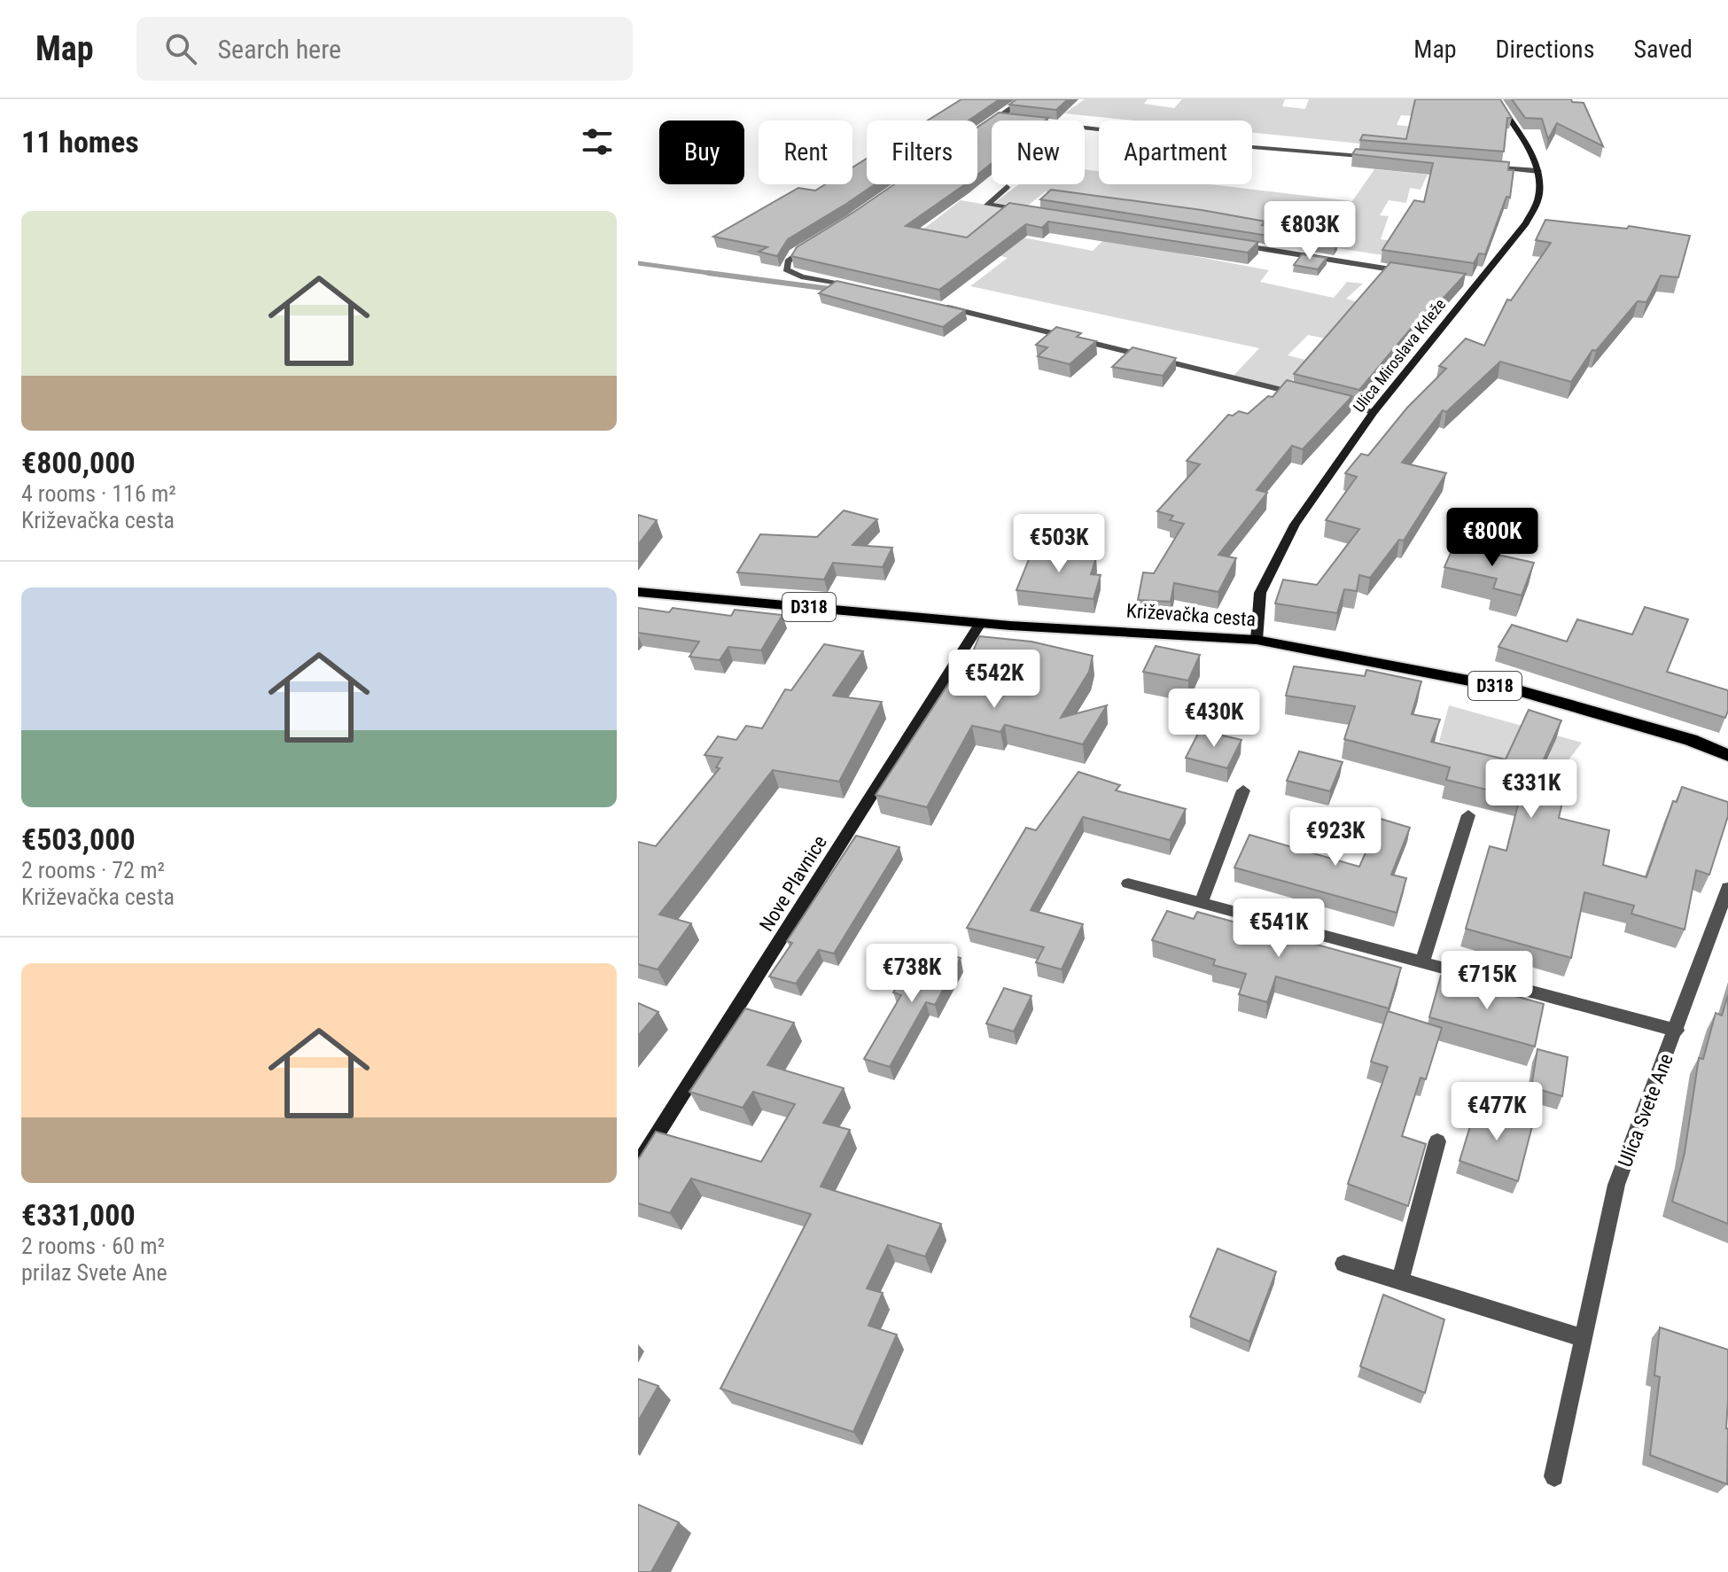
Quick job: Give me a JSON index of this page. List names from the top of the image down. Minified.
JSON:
{"streets":{"main road":["Ulica Miroslava Krleže","D318","Križevačka cesta","Nove Plavnice"],"street":["Ulica Svete Ane"]},"crossings":[["Ulica Miroslava Krleže","Križevačka cesta"],["Križevačka cesta","Nove Plavnice"]],"page":{"header":"Map","search":"Search here","nav":["Map","Directions","Saved"],"heading":"11 homes","chip":["Buy","Rent","Filters","New","Apartment"],"list":[{"name":"€800,000","note":"4 rooms · 116 m² · Križevačka cesta"},{"name":"€503,000","note":"2 rooms · 72 m² · Križevačka cesta"},{"name":"€331,000","note":"2 rooms · 60 m² · prilaz Svete Ane"}],"price":["€803K","€800K","€503K","€542K","€430K","€331K","€923K","€541K","€738K","€715K","€477K"]}}
